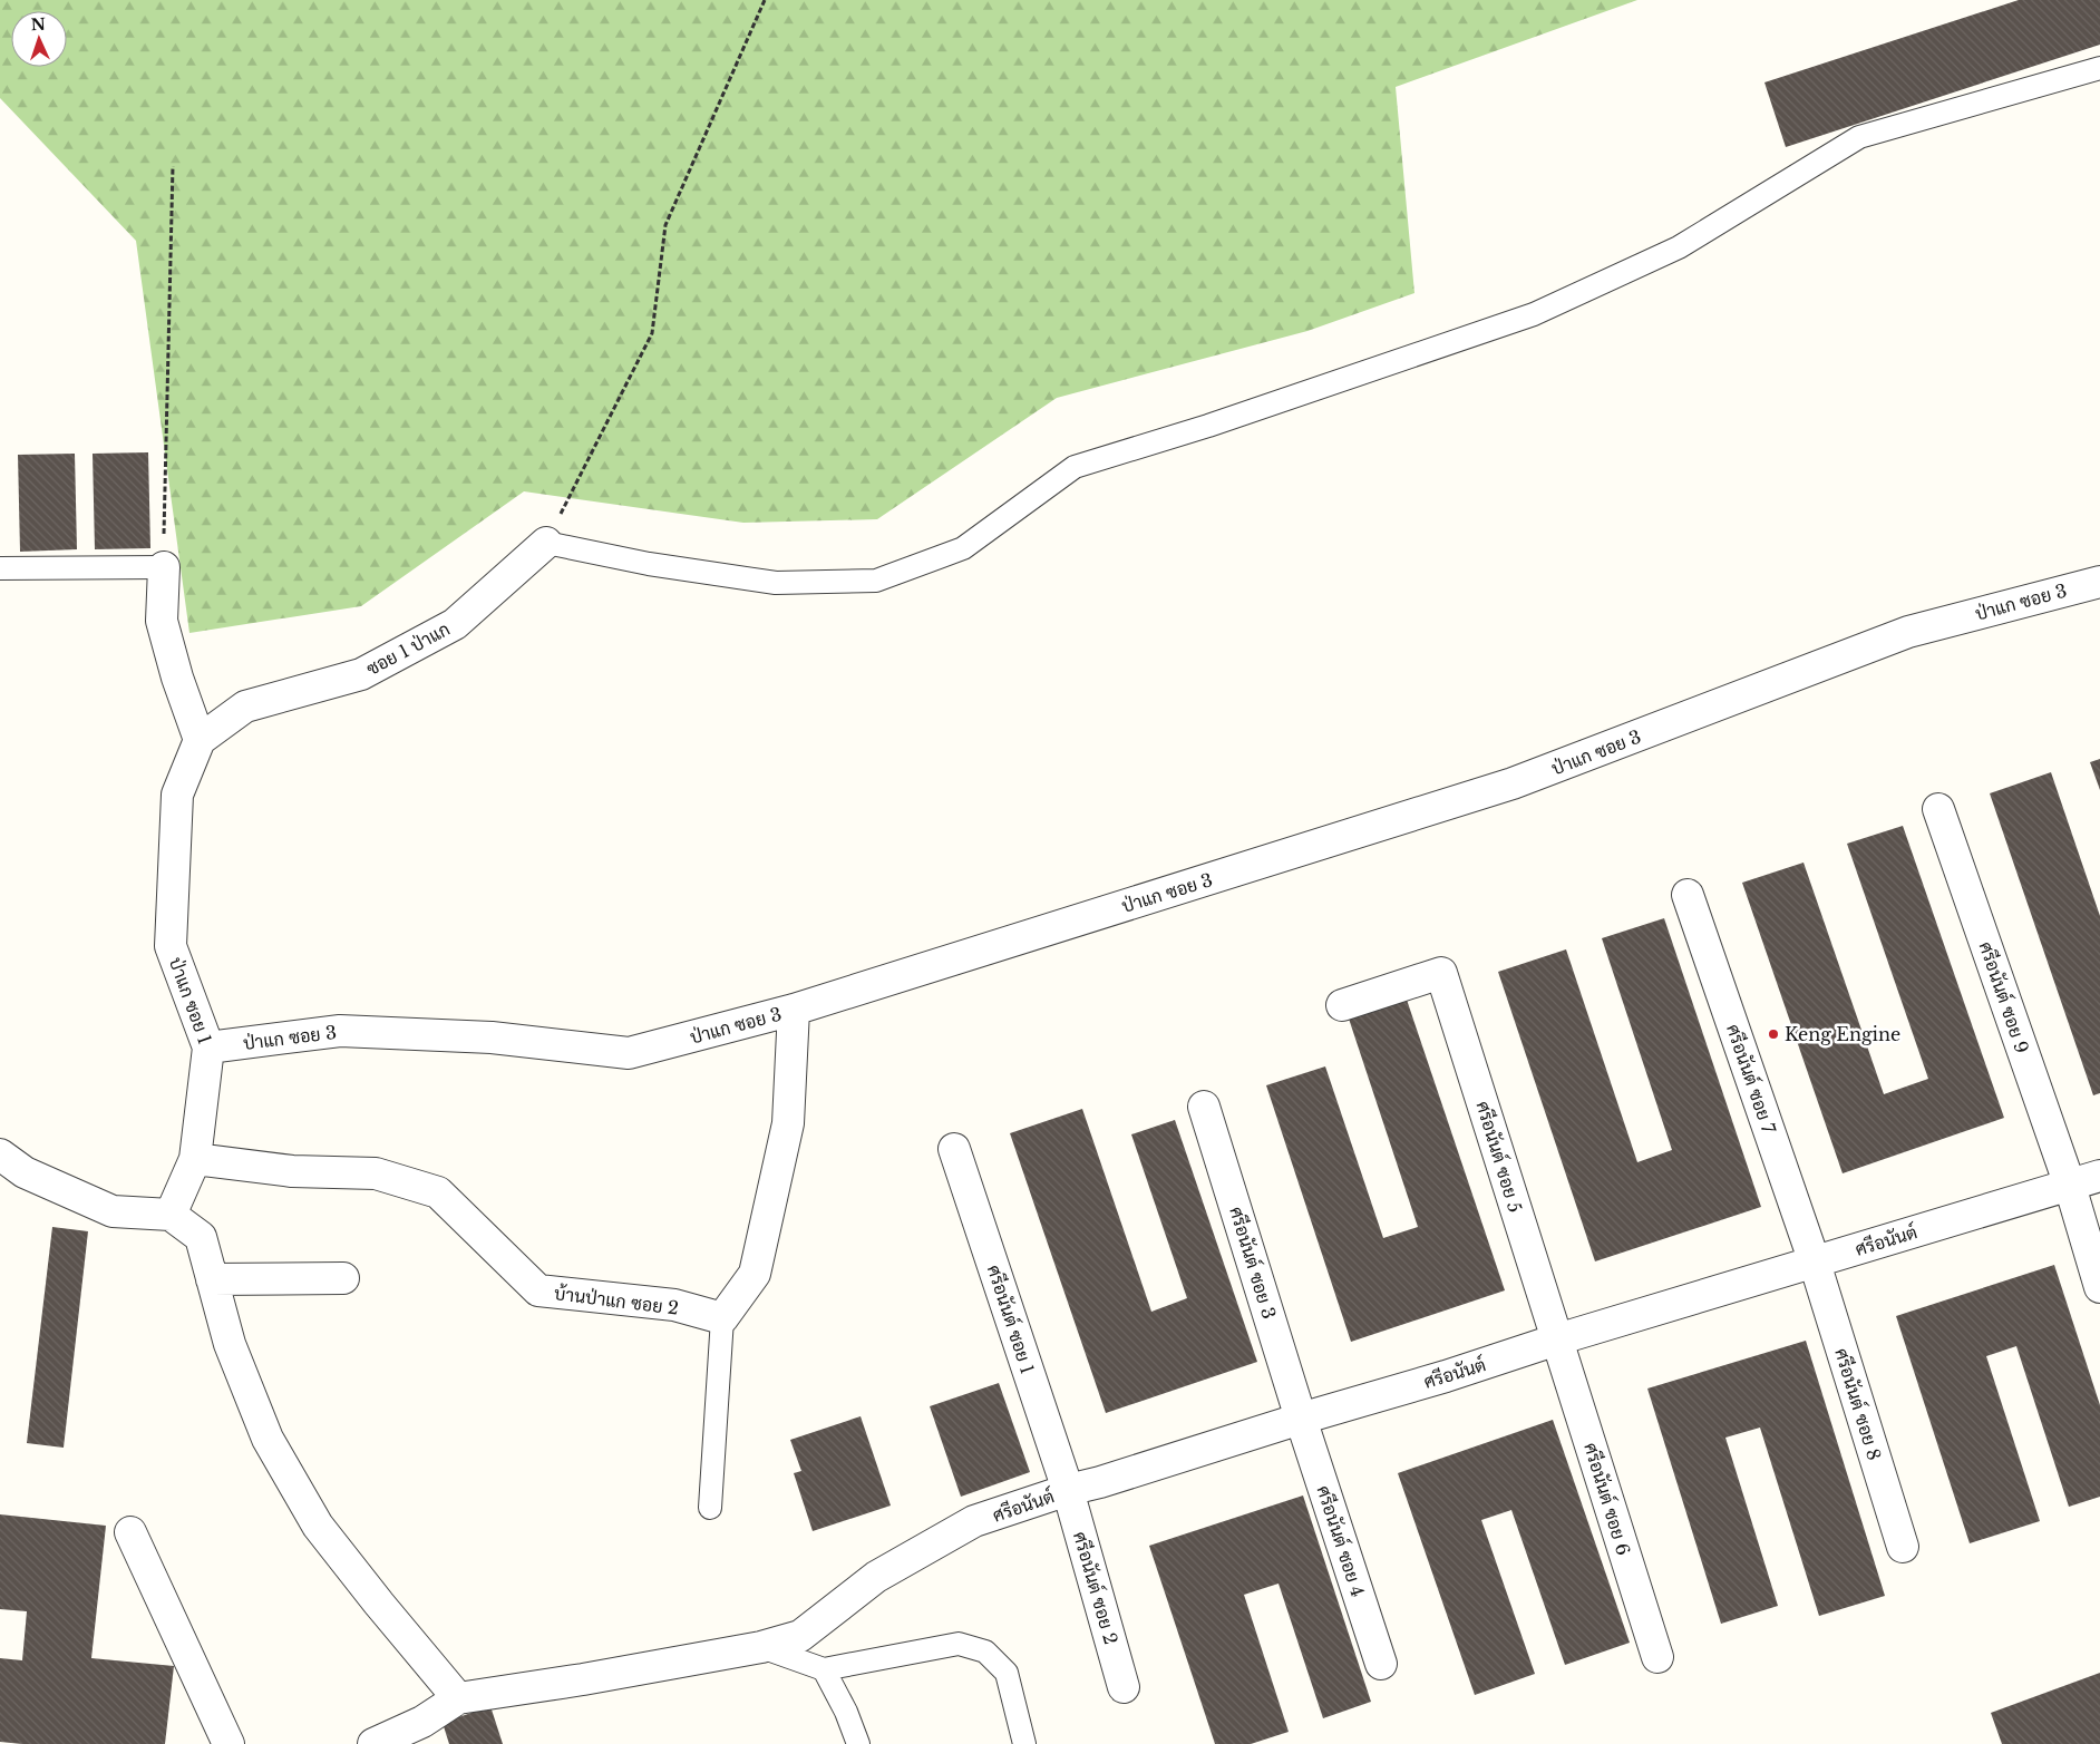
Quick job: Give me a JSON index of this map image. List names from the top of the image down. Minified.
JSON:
{"streets":{"street":["ป่าแก ซอย 3","ซอย 1 ป่าแก","ศรีอนันต์ ซอย 9","ป่าแก ซอย 1","ศรีอนันต์ ซอย 7","ศรีอนันต์ ซอย 5","ศรีอนันต์","ศรีอนันต์ ซอย 3","บ้านป่าแก ซอย 2","ศรีอนันต์ ซอย 1","ศรีอนันต์ ซอย 8","ศรีอนันต์ ซอย 6","ศรีอนันต์ ซอย 4","ศรีอนันต์ ซอย 2"]},"crossings":[["ป่าแก ซอย 3","ป่าแก ซอย 1"],["ซอย 1 ป่าแก","ป่าแก ซอย 1"],["ศรีอนันต์ ซอย 9","ศรีอนันต์"],["ป่าแก ซอย 1","บ้านป่าแก ซอย 2"],["ศรีอนันต์ ซอย 7","ศรีอนันต์"],["ศรีอนันต์ ซอย 7","ศรีอนันต์ ซอย 8"],["ศรีอนันต์ ซอย 5","ศรีอนันต์"],["ศรีอนันต์ ซอย 5","ศรีอนันต์ ซอย 6"],["ศรีอนันต์","ศรีอนันต์ ซอย 3"],["ศรีอนันต์","ศรีอนันต์ ซอย 1"],["ศรีอนันต์","ศรีอนันต์ ซอย 8"],["ศรีอนันต์","ศรีอนันต์ ซอย 6"],["ศรีอนันต์","ศรีอนันต์ ซอย 4"],["ศรีอนันต์","ศรีอนันต์ ซอย 2"],["ศรีอนันต์ ซอย 3","ศรีอนันต์ ซอย 4"],["ศรีอนันต์ ซอย 1","ศรีอนันต์ ซอย 2"]],"places":["Keng Engine"],"north":"top"}
